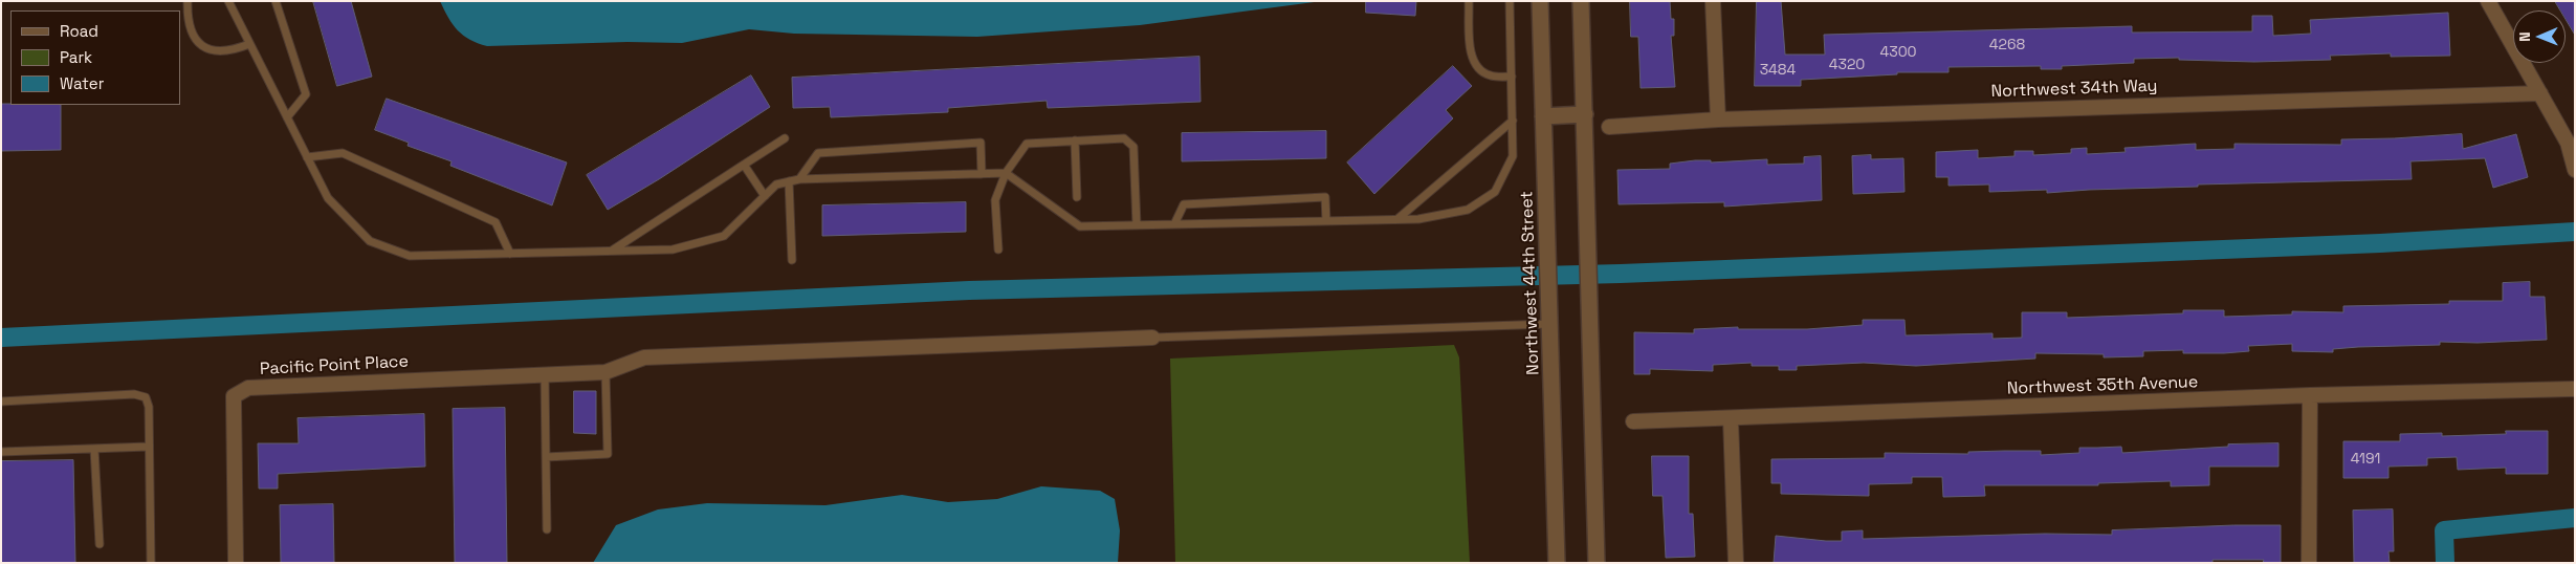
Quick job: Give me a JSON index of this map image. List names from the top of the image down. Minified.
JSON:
{"streets":{"street":["Northwest 34th Way","Northwest 44th Street","Pacific Point Place","Northwest 35th Avenue"]},"house_numbers":["4268","4300","4320","3484","4191"],"legend":["Road","Park","Water"],"north":"left"}
